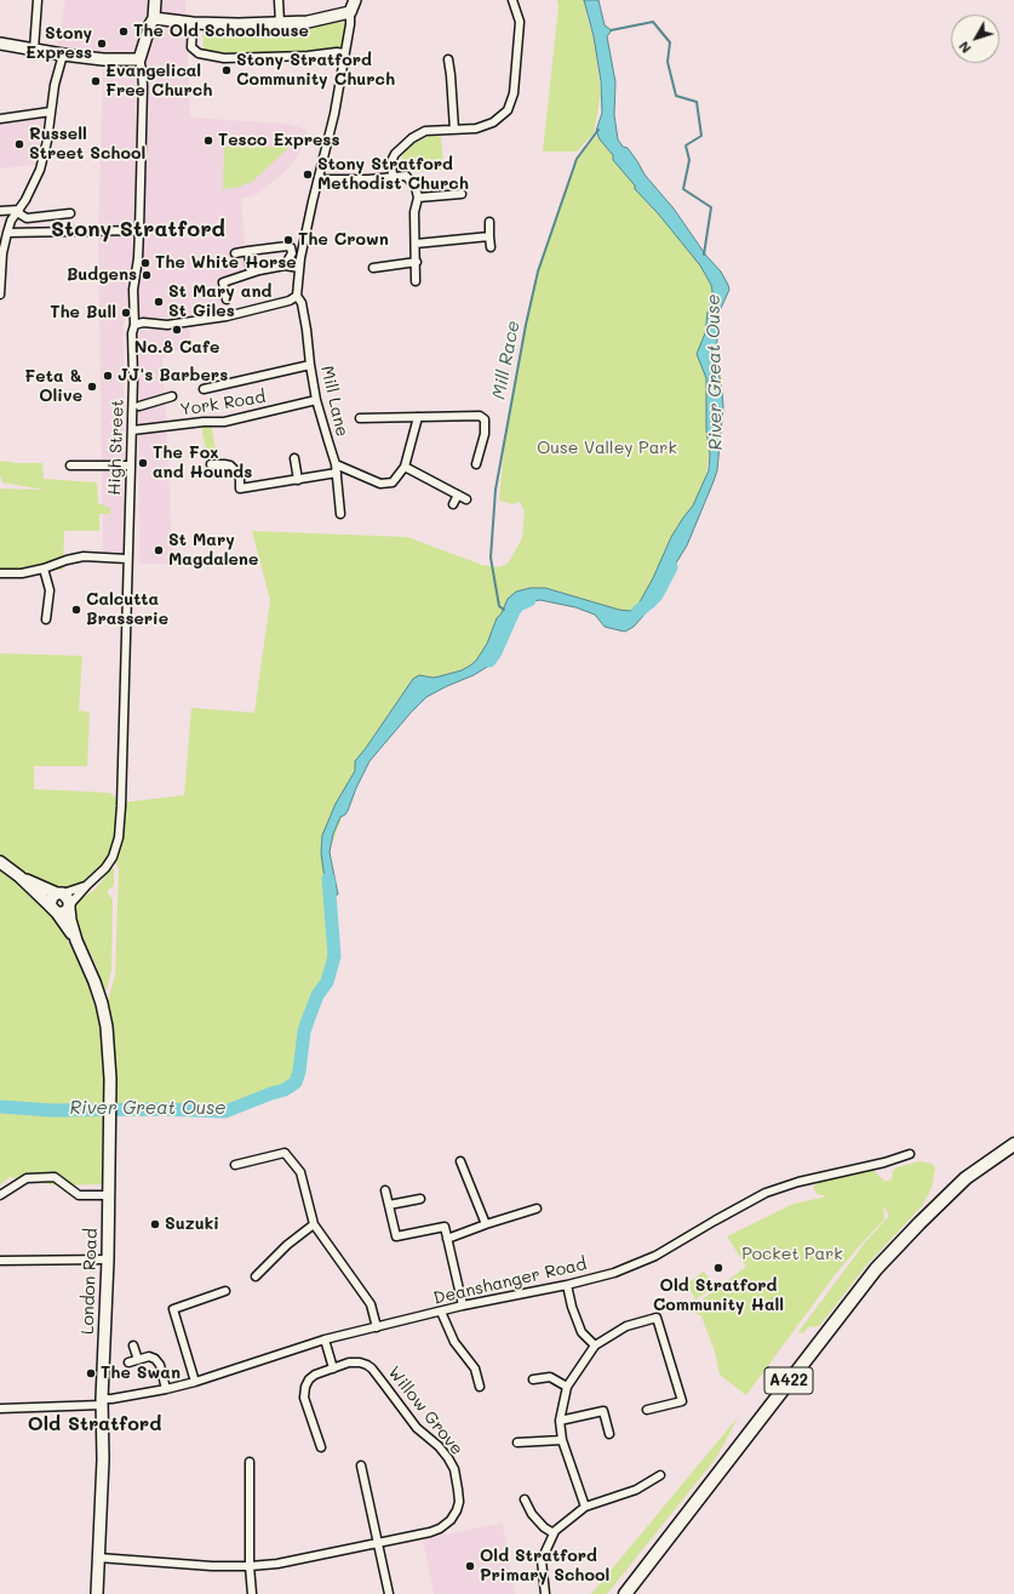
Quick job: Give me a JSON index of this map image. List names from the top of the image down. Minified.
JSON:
{"streets":{"main road":["A422"],"street":["Mill Lane","York Road","High Street","London Road","Deanshanger Road","Willow Grove"]},"crossings":[["Mill Lane","York Road"],["York Road","High Street"],["London Road","Deanshanger Road"],["London Road","Willow Grove"]],"districts":["Stony Stratford","Old Stratford"],"water":["Mill Race","River Great Ouse"],"parks":["Ouse Valley Park","Pocket Park"],"places":["The Old Schoolhouse","Stony Express","Stony Stratford Community Church","Evangelical Free Church","Tesco Express","Russell Street School","Stony Stratford Methodist Church","The Crown","The White Horse","Budgens","St Mary and St Giles","The Bull","No.8 Cafe","JJ's Barbers","Feta & Olive","The Fox and Hounds","St Mary Magdalene","Calcutta Brasserie","Suzuki","Old Stratford Community Hall","The Swan","Old Stratford Primary School"],"north":"bottom left"}
